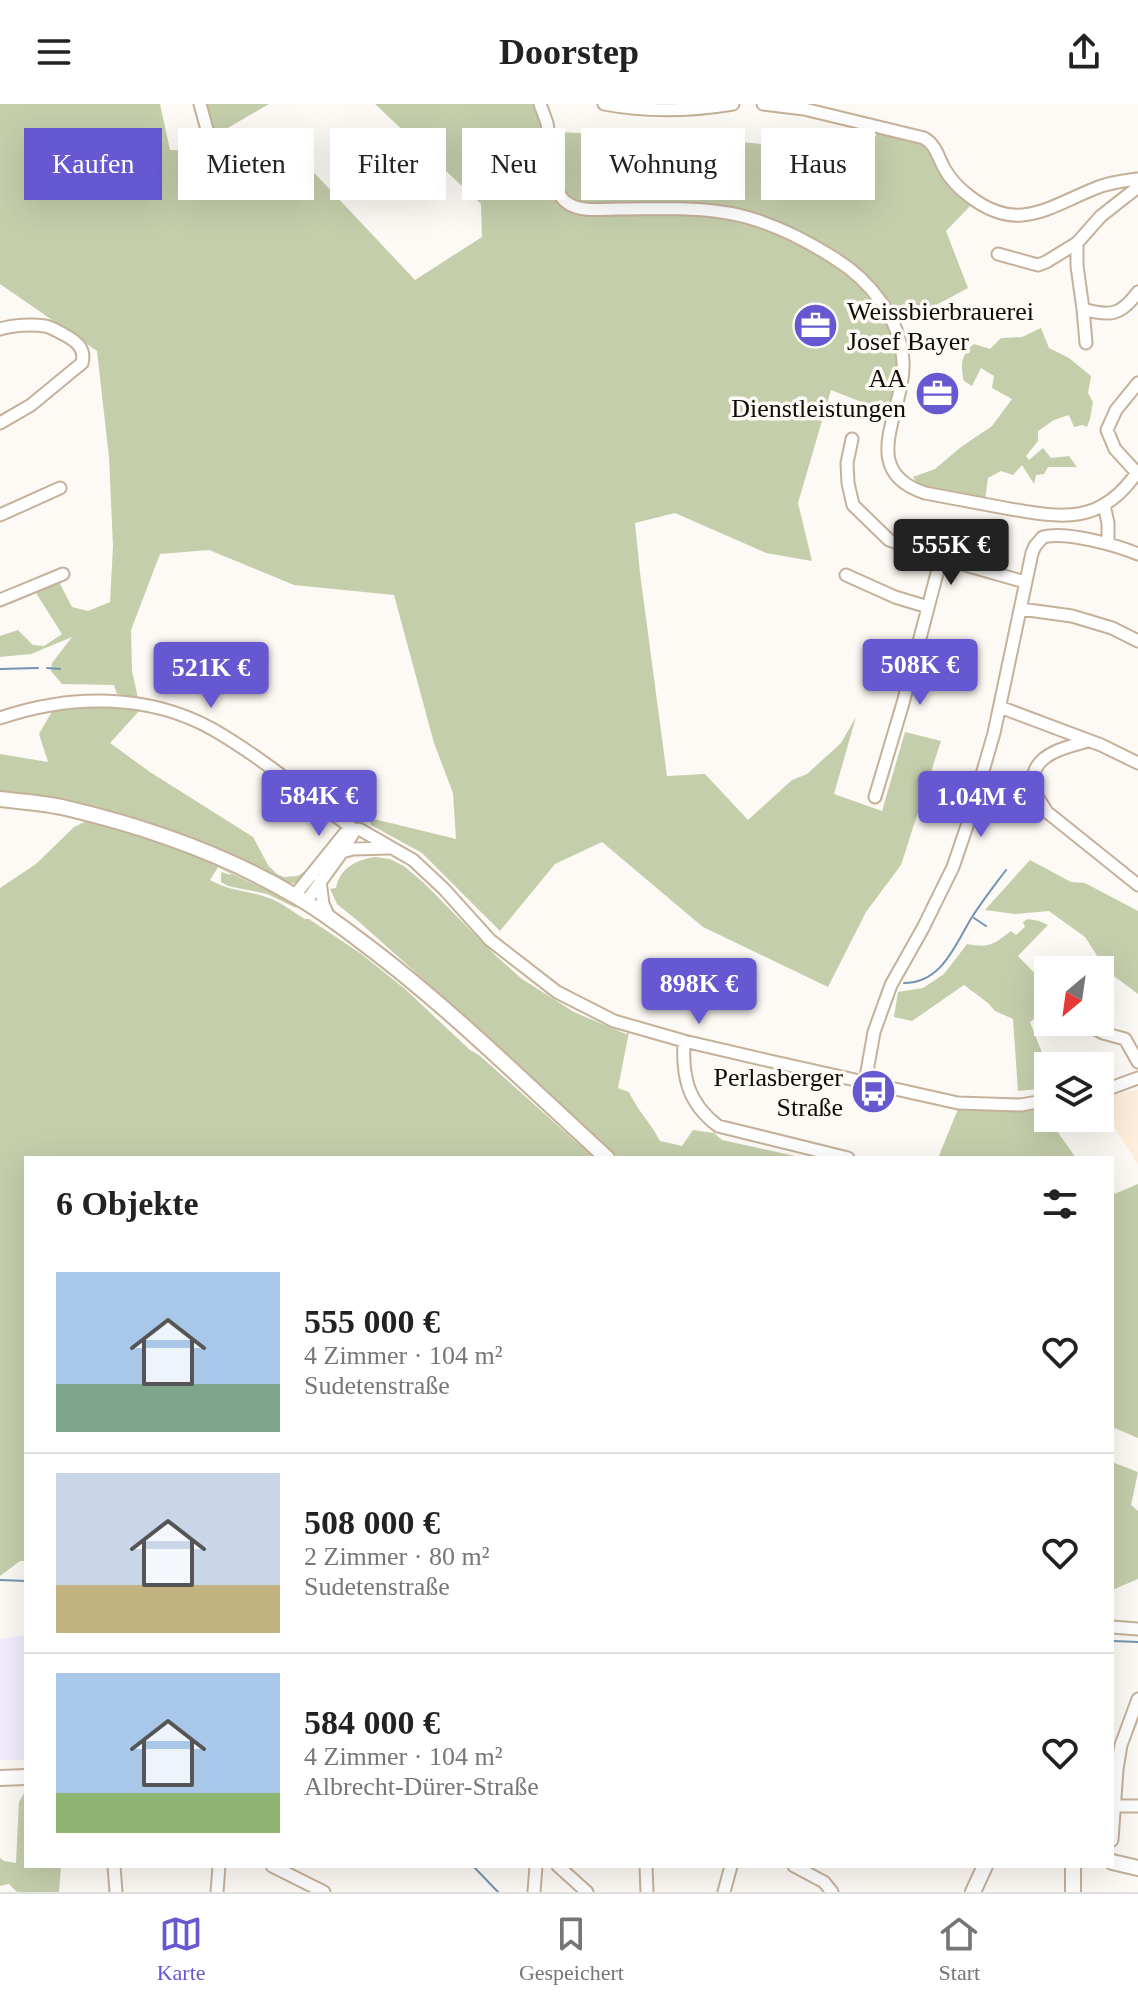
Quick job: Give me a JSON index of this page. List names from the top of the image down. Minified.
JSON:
{"places":{"office":["Weissbierbrauerei Josef Bayer","AA Dienstleistungen"],"bus stop":["Perlasberger Straße"]},"north":"bottom left","page":{"header":"Doorstep","chip":["Kaufen","Mieten","Filter","Neu","Wohnung","Haus"],"price":["555K €","508K €","521K €","584K €","1.04M €","898K €"],"heading":"6 Objekte","list":[{"name":"555 000 €","note":"4 Zimmer · 104 m² · Sudetenstraße"},{"name":"508 000 €","note":"2 Zimmer · 80 m² · Sudetenstraße"},{"name":"584 000 €","note":"4 Zimmer · 104 m² · Albrecht-Dürer-Straße"}],"tabs":["Karte","Gespeichert","Start"]}}
